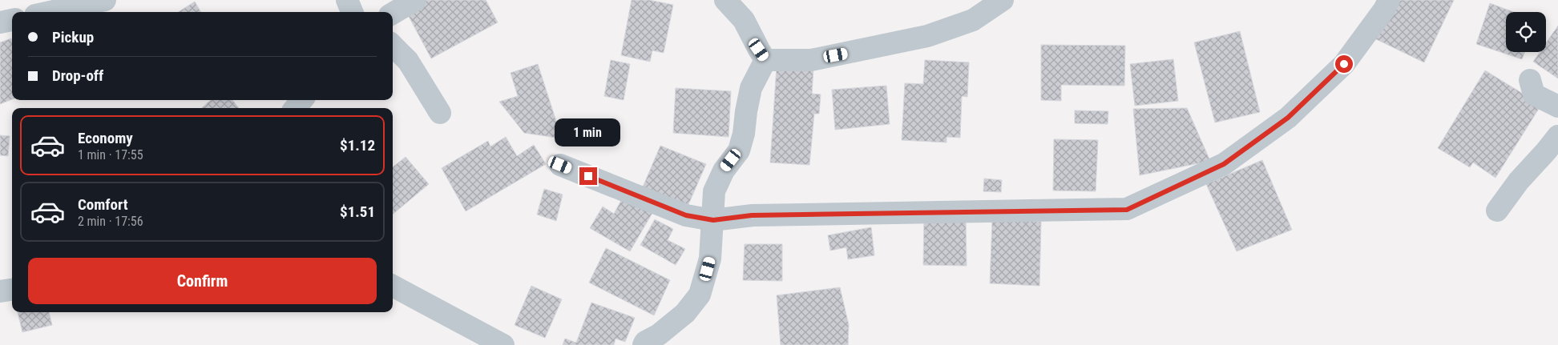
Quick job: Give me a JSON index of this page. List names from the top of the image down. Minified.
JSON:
{"page":{"banner":["Pickup","Drop-off"],"list":[{"name":"Economy","note":"1 min · 17:55","value":"$1.12"},{"name":"Comfort","note":"2 min · 17:56","value":"$1.51"}],"bubble":"1 min","buttons":"Confirm"}}
